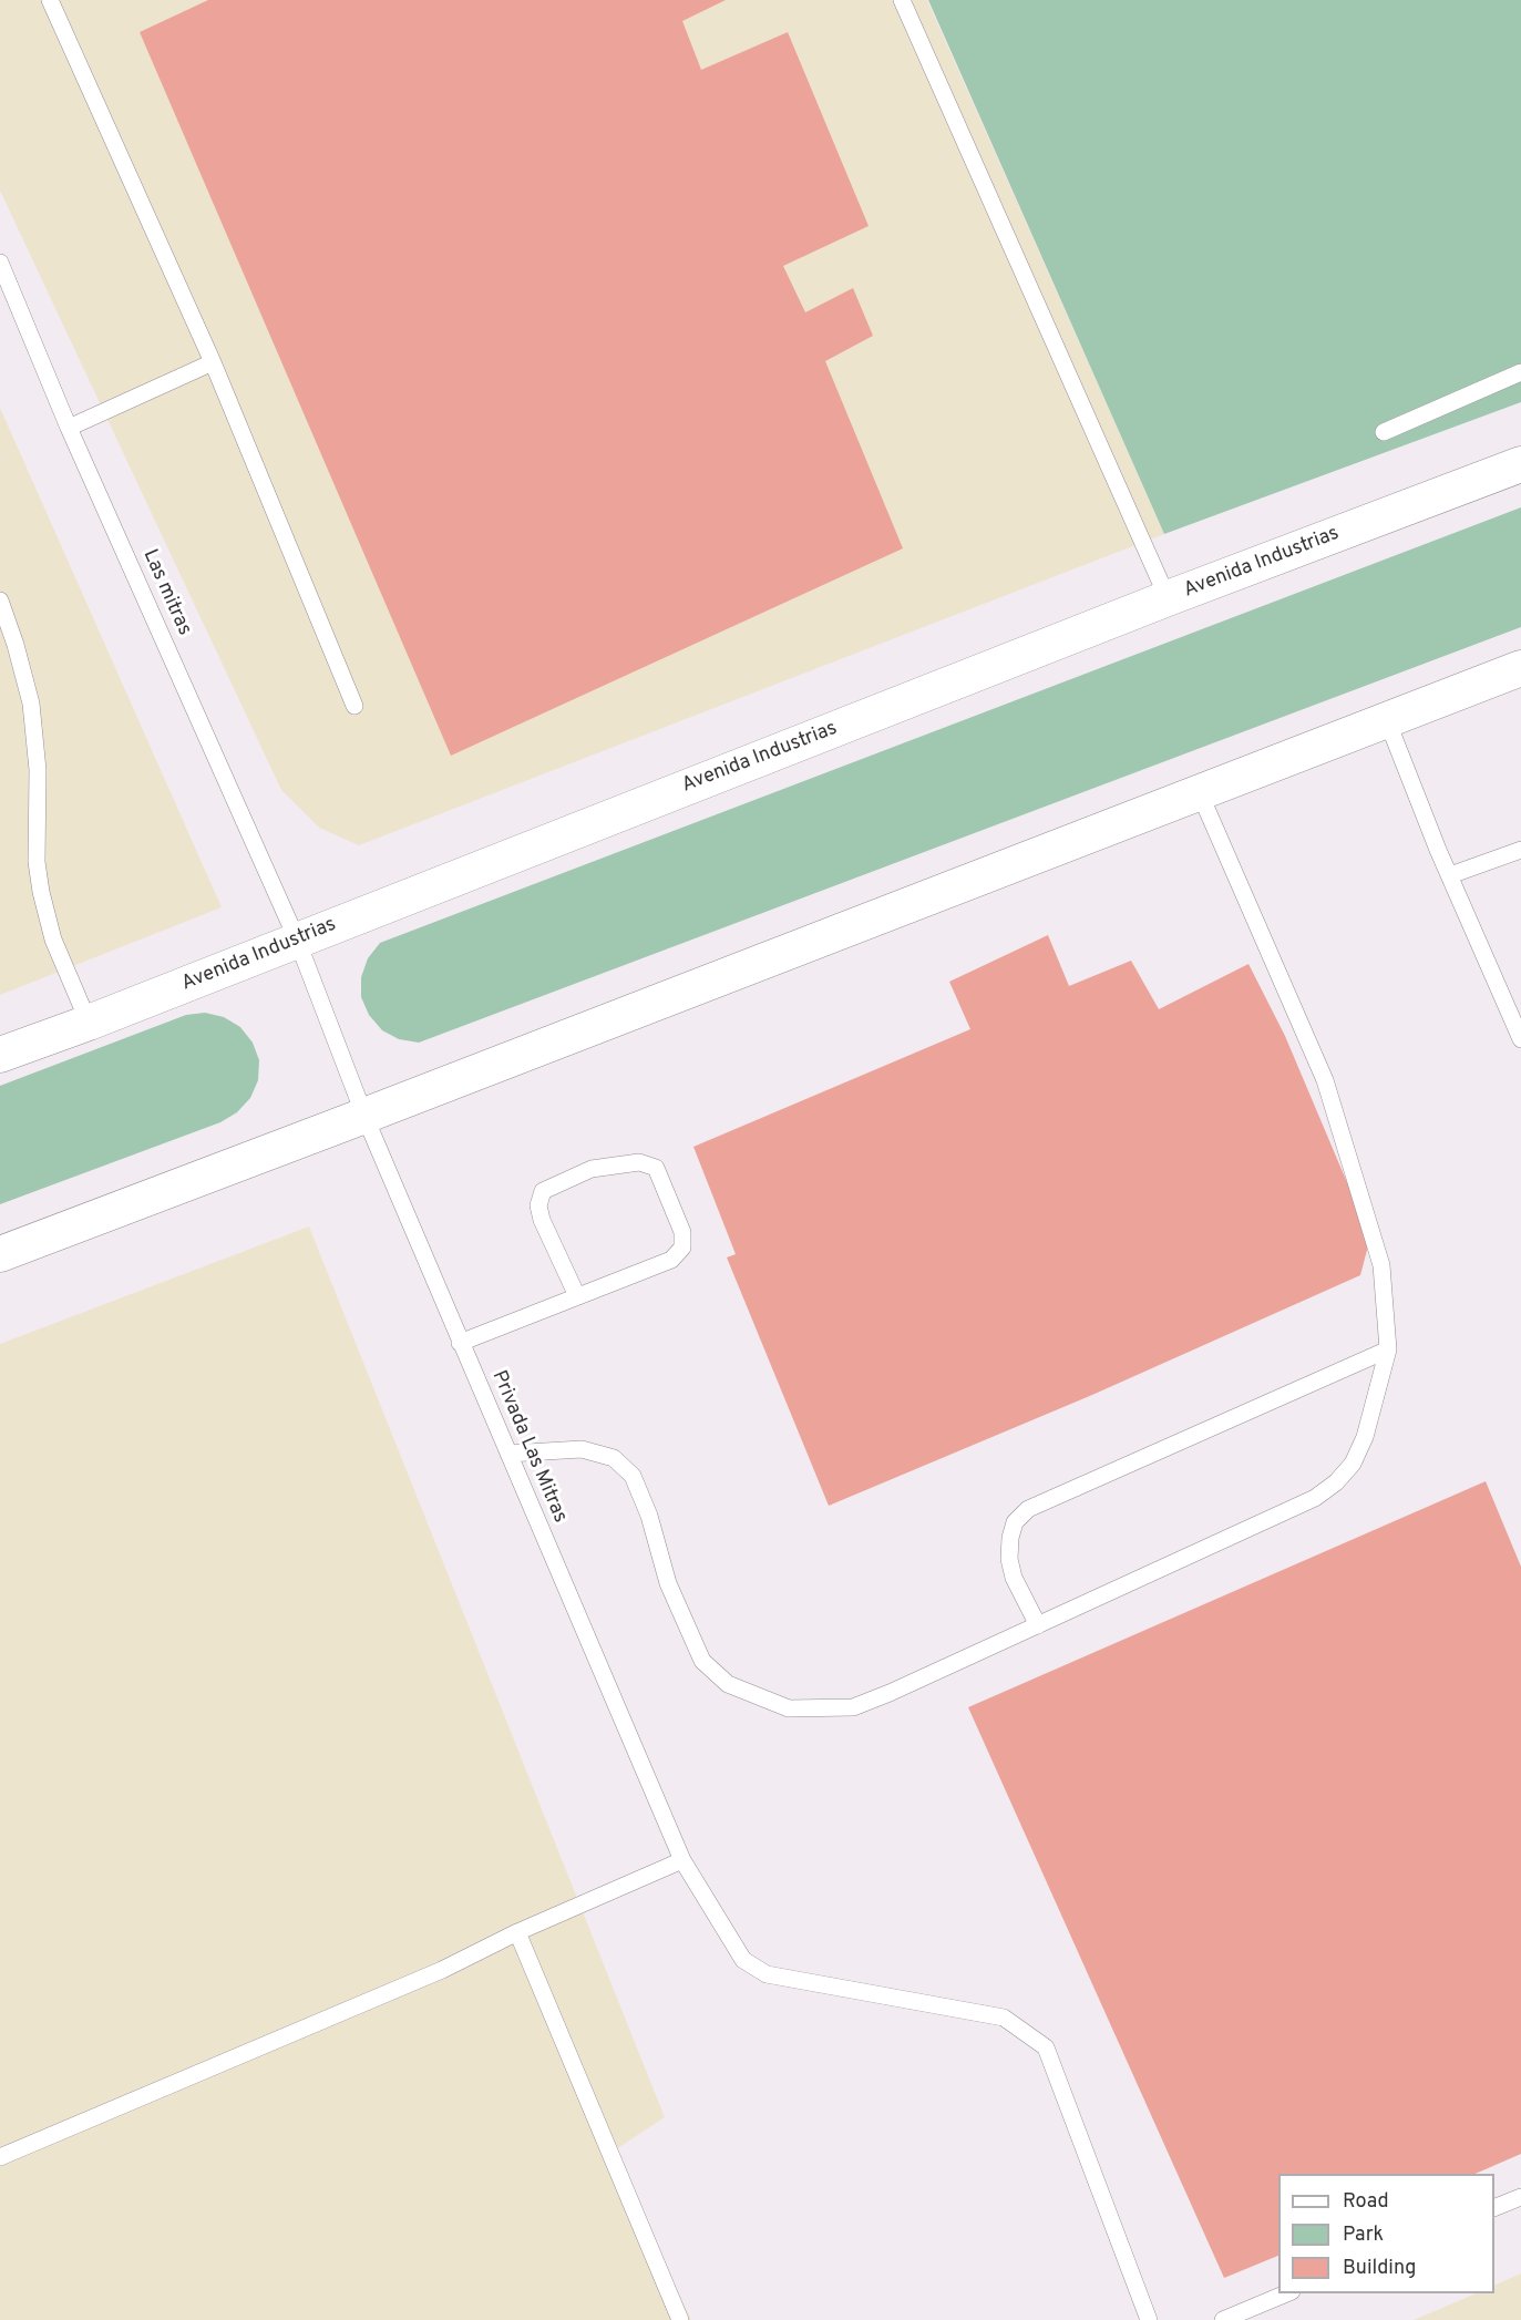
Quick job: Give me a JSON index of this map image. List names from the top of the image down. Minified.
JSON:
{"streets":{"street":["Avenida Industrias"],"lane":["Las mitras","Privada Las Mitras"]},"crossings":[["Avenida Industrias","Las mitras"],["Avenida Industrias","Privada Las Mitras"],["Las mitras","Privada Las Mitras"]],"legend":["Road","Park","Building"]}
